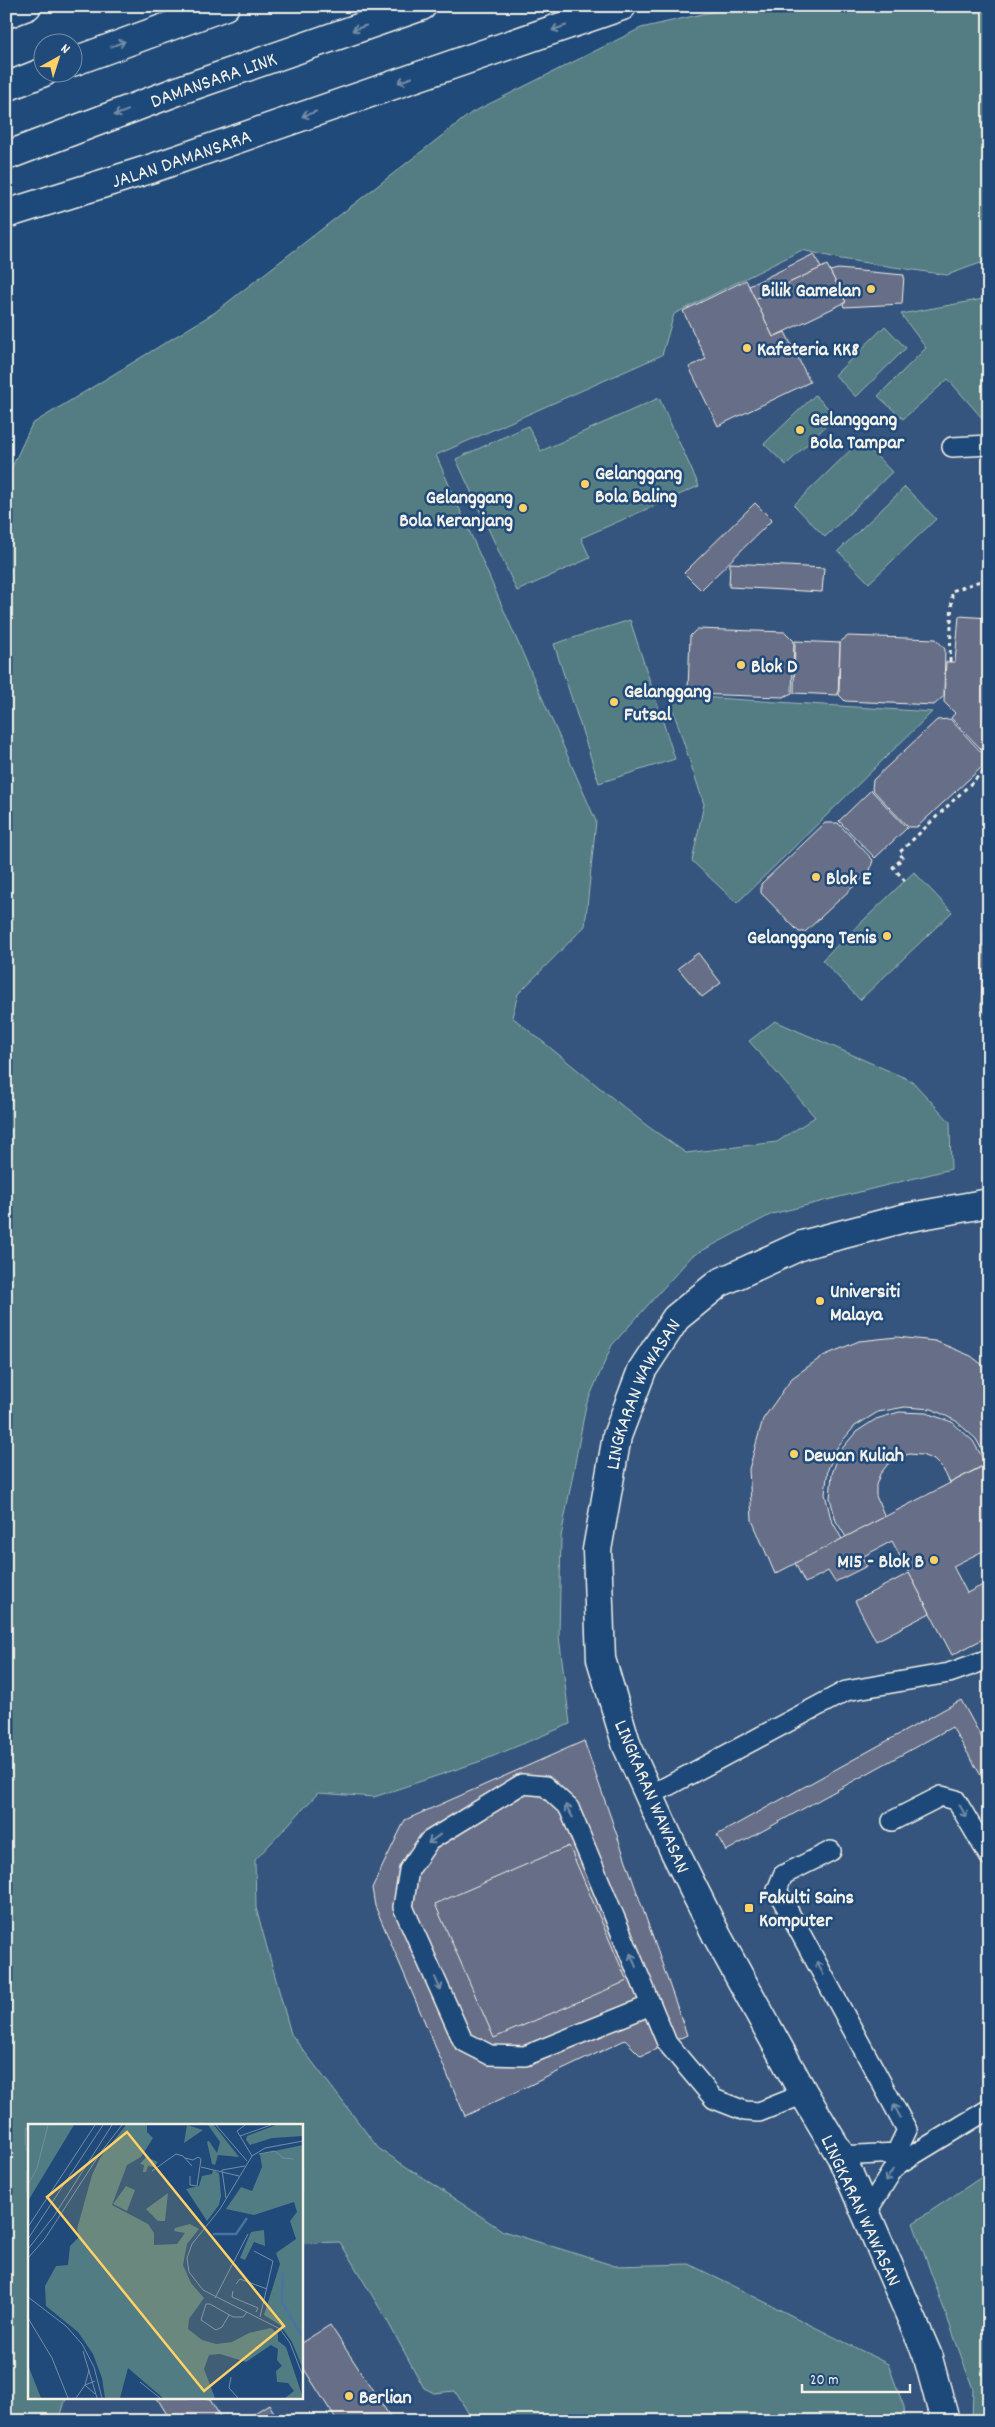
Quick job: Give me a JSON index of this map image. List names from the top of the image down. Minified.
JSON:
{"streets":{"main road":["DAMANSARA LINK","JALAN DAMANSARA","LINGKARAN WAWASAN"]},"one_way":["JALAN DAMANSARA"],"places":{"other":["Bilik Gamelan","Kafeteria KK8","Gelanggang Bola Tampar","Gelanggang Bola Baling","Gelanggang Bola Keranjang","Blok D","Gelanggang Futsal","Blok E","Gelanggang Tenis","Universiti Malaya","Dewan Kuliah","M15 - Blok B","Berlian"],"transit":["Fakulti Sains Komputer"]},"scale_bar":"20 m","north":"top right"}
